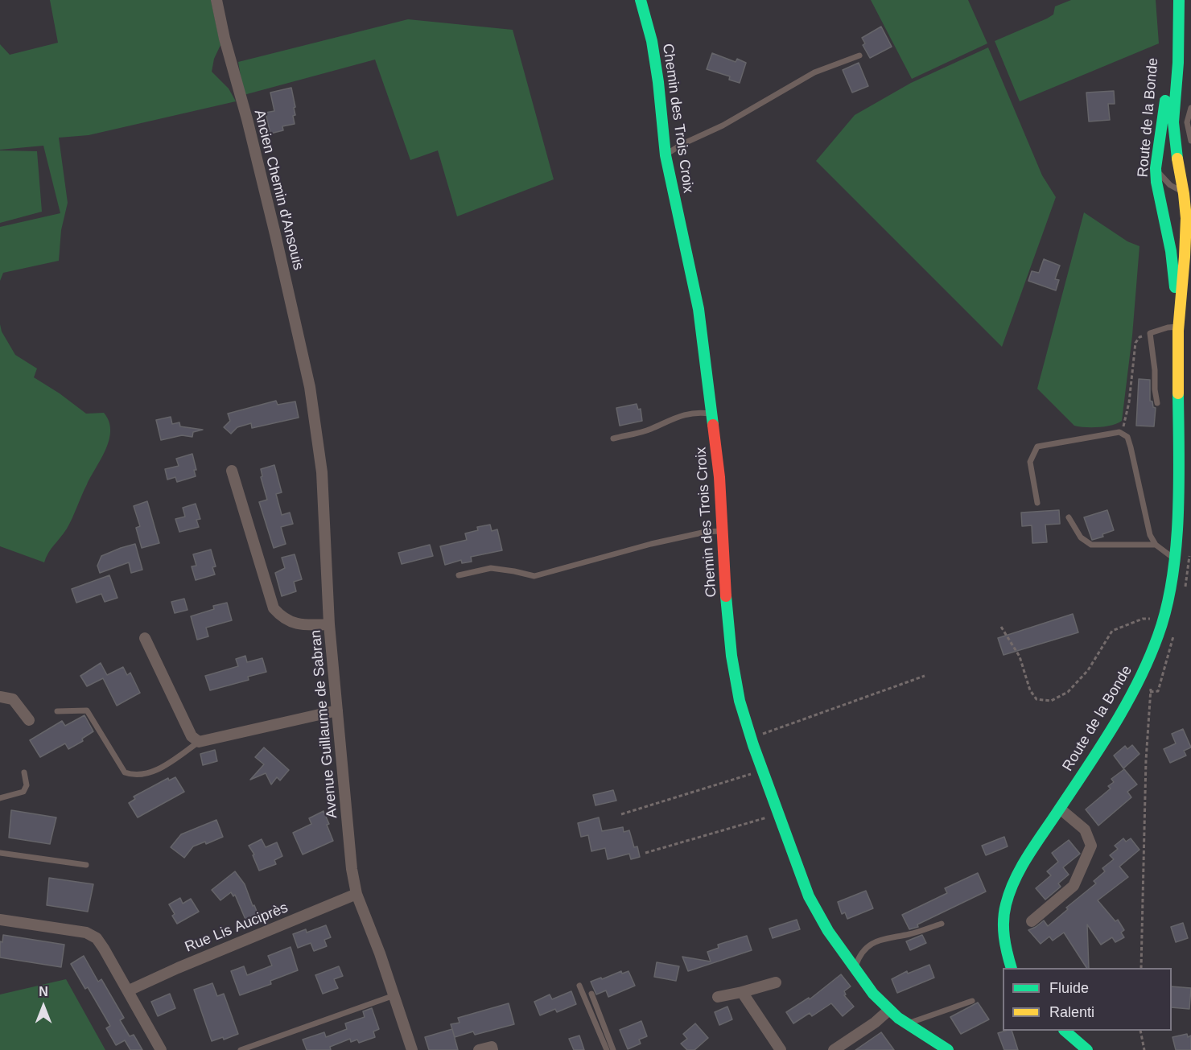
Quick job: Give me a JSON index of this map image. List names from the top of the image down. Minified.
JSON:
{"streets":{"main road":["Route de la Bonde","Chemin des Trois Croix"],"street":["Ancien Chemin d'Ansouis","Avenue Guillaume de Sabran","Rue Lis Auciprès"]},"crossings":[["Ancien Chemin d'Ansouis","Avenue Guillaume de Sabran"],["Avenue Guillaume de Sabran","Rue Lis Auciprès"]],"legend":["Fluide","Ralenti"],"north":"top"}
